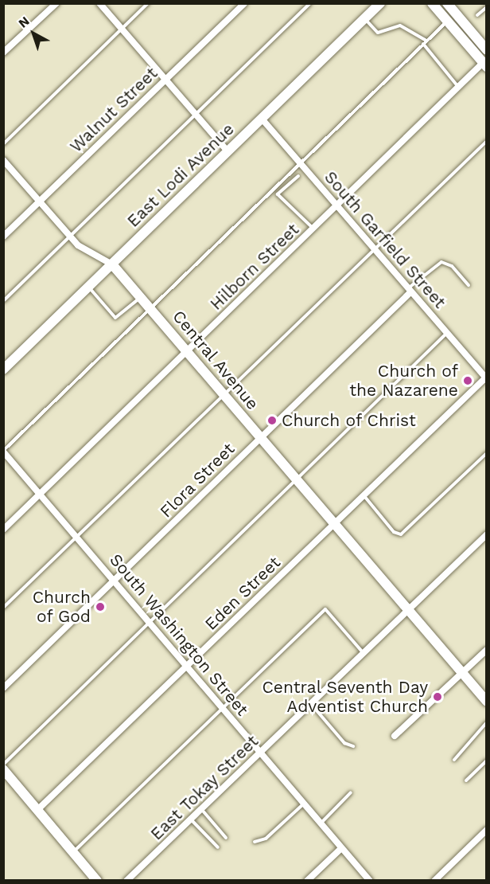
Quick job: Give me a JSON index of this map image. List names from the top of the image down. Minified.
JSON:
{"streets":{"street":["Walnut Street","East Lodi Avenue","South Garfield Street","Hilborn Street","Central Avenue","Flora Street","Eden Street","South Washington Street","East Tokay Street"]},"crossings":[["Walnut Street","Central Avenue"],["East Lodi Avenue","South Garfield Street"],["East Lodi Avenue","Central Avenue"],["South Garfield Street","Hilborn Street"],["South Garfield Street","Flora Street"],["South Garfield Street","Eden Street"],["Hilborn Street","Central Avenue"],["Hilborn Street","South Washington Street"],["Central Avenue","Flora Street"],["Central Avenue","Eden Street"],["Central Avenue","East Tokay Street"],["Flora Street","South Washington Street"],["Eden Street","South Washington Street"],["South Washington Street","East Tokay Street"]],"places":["Church of the Nazarene","Church of Christ","Church of God","Central Seventh Day Adventist Church"],"north":"top left"}
